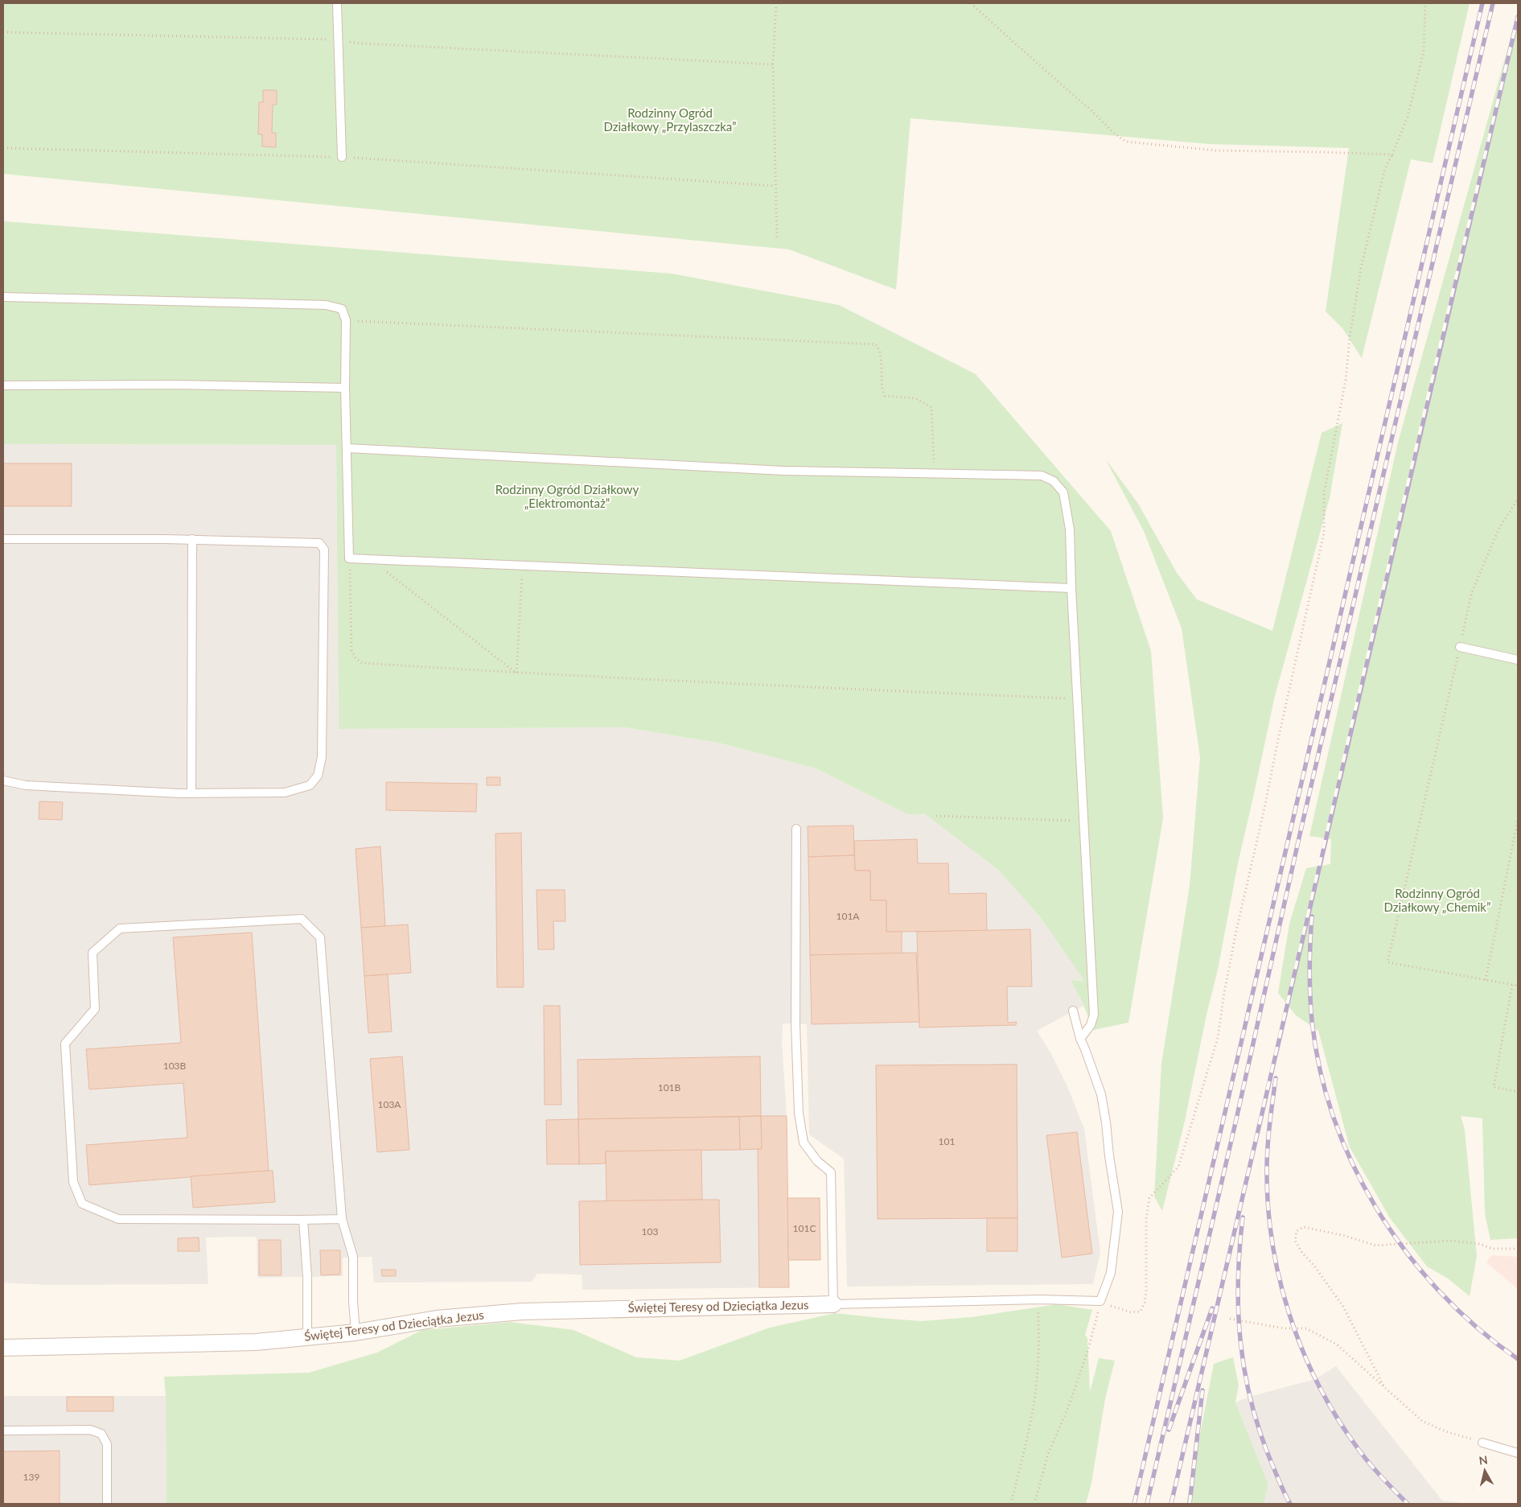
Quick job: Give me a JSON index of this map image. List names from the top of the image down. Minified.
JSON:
{"streets":{"street":["Świętej Teresy od Dzieciątka Jezus"]},"parks":["Rodzinny Ogród Działkowy „Przylaszczka”","Rodzinny Ogród Działkowy „Elektromontaż”","Rodzinny Ogród Działkowy „Chemik”"],"house_numbers":["101A","103B","101B","103A","101","101C","103","139"],"north":"top"}
